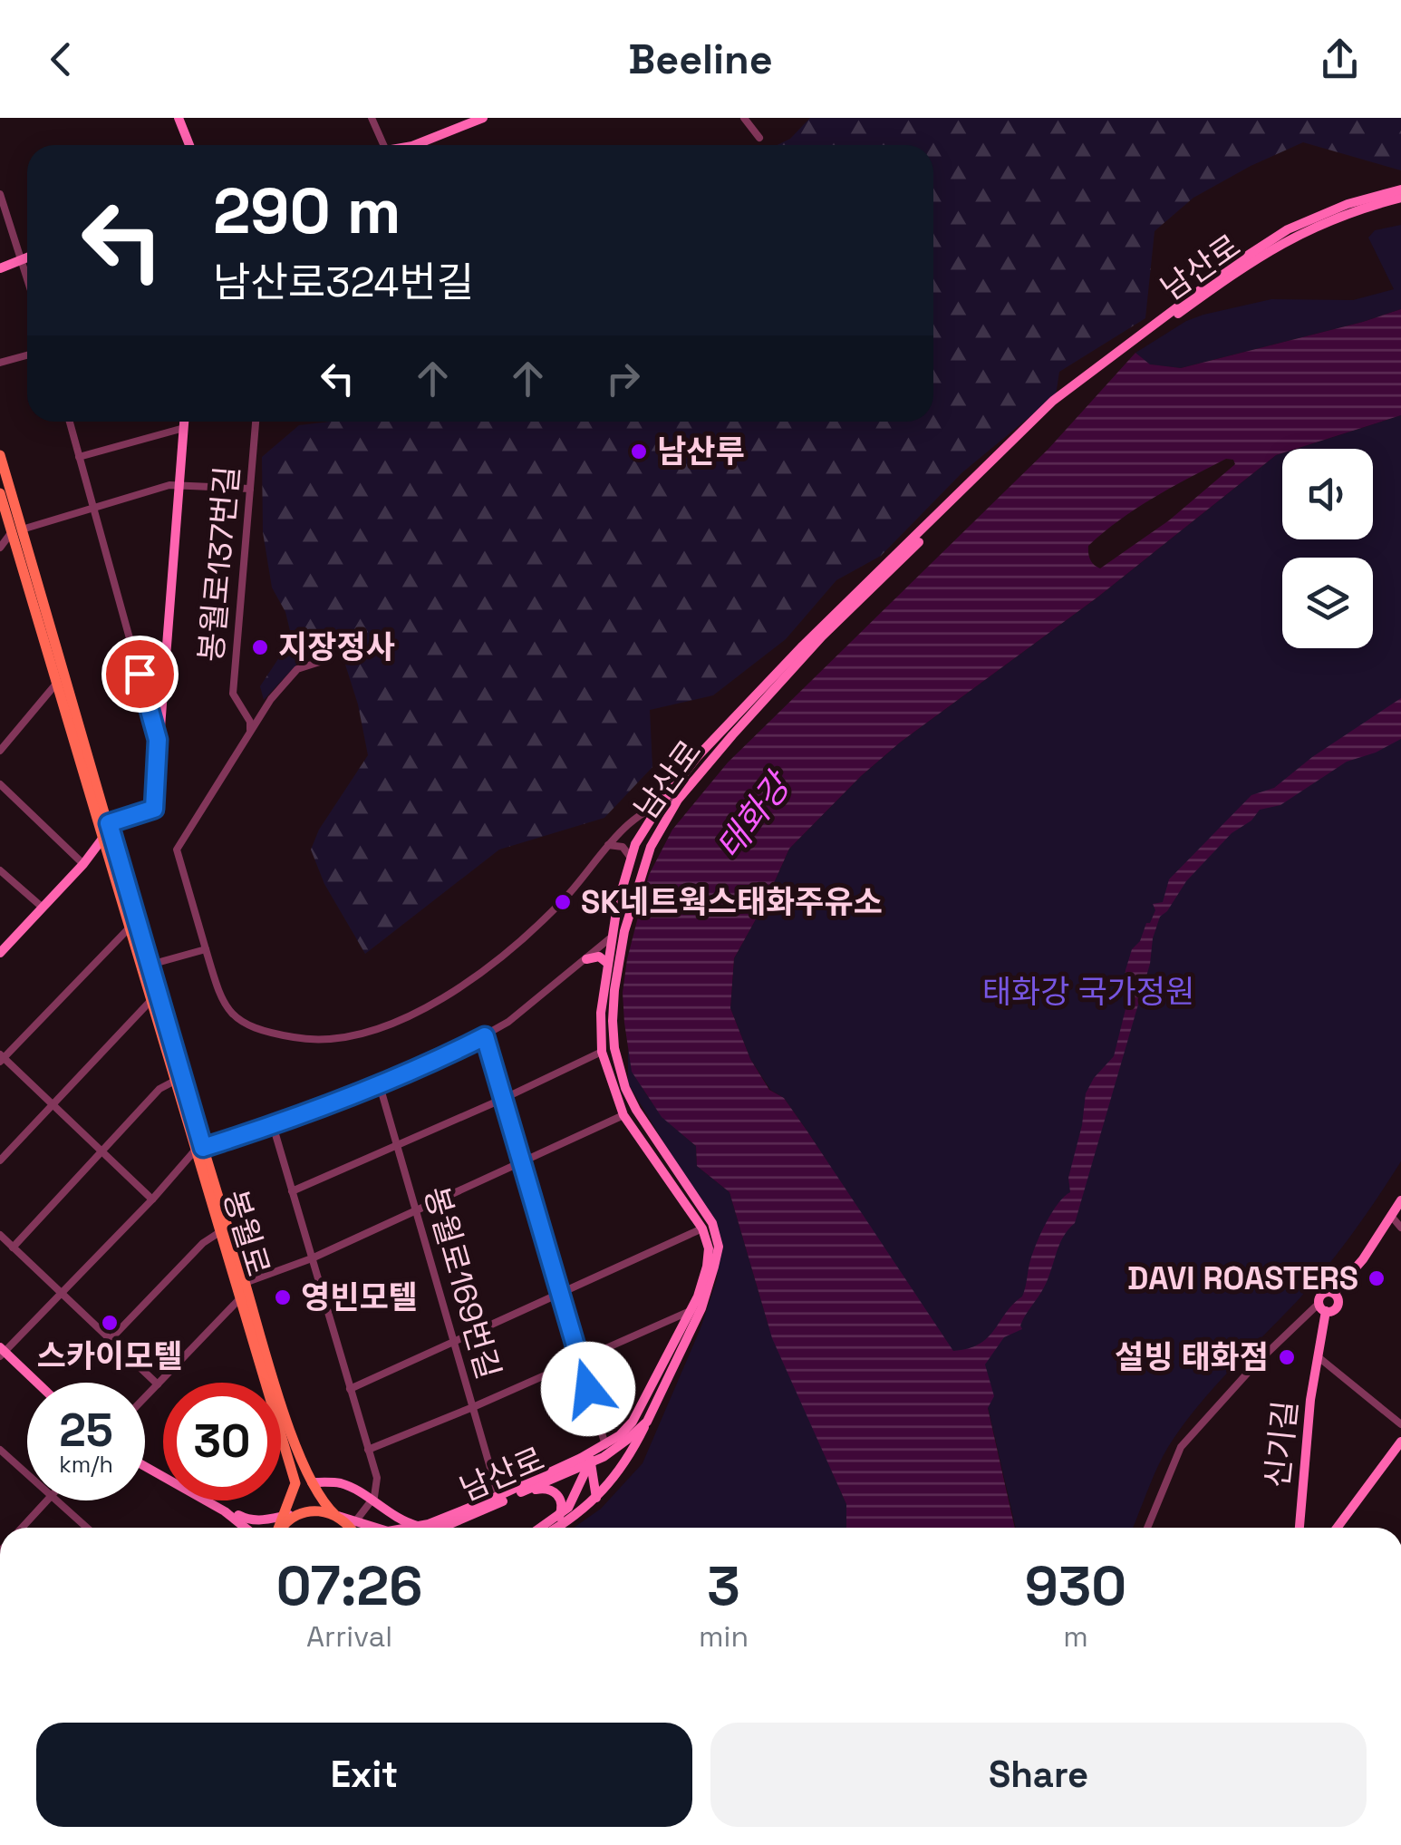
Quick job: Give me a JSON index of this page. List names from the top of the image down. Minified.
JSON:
{"streets":{"main road":["남산로","봉월로","신기길"],"street":["봉월로137번길","봉월로169번길"]},"crossings":[["남산로","봉월로169번길"]],"water":["태화강"],"parks":["태화강 국가정원"],"places":["남산루","지장정사","SK네트웍스태화주유소","DAVI ROASTERS","영빈모텔","스카이모텔","설빙 태화점"],"page":{"header":"Beeline","turn":["290 m","남산로324번길"],"speed":"25 km/h","limit":"30","eta":["07:26","Arrival","3","min","930","m"],"buttons":["Exit","Share"]}}
